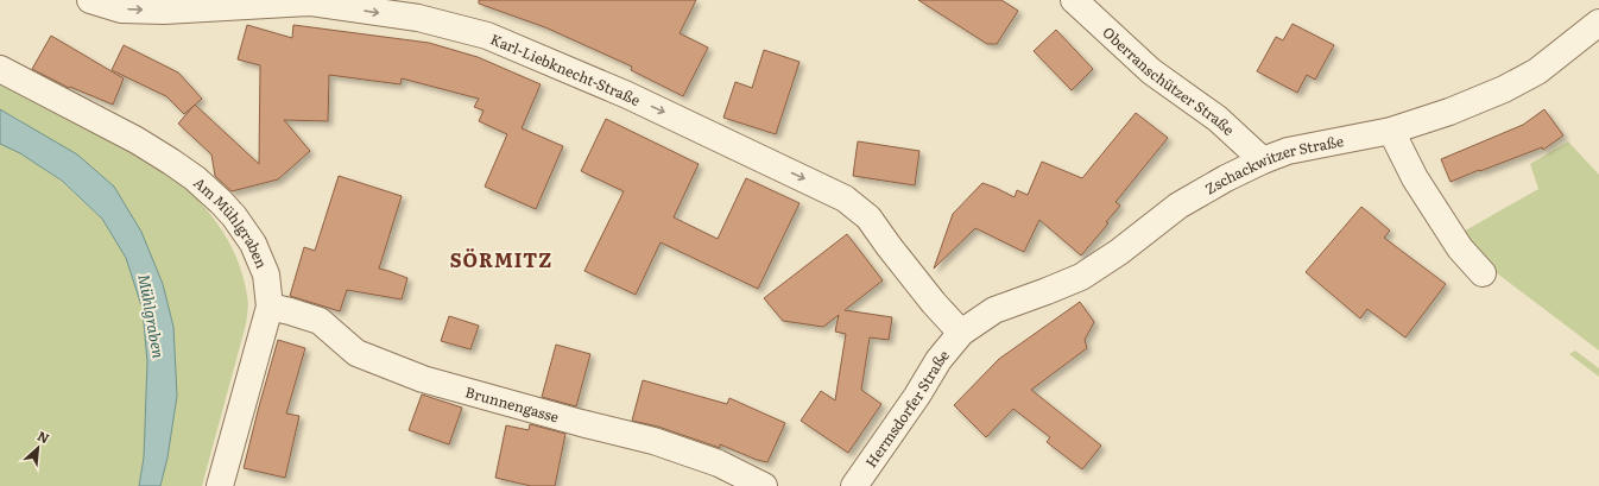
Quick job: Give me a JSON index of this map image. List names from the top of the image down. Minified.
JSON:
{"streets":{"street":["Karl-Liebknecht-Straße","Oberranschützer Straße","Zschackwitzer Straße","Am Mühlgraben","Brunnengasse","Hermsdorfer Straße"]},"crossings":[["Karl-Liebknecht-Straße","Zschackwitzer Straße"],["Karl-Liebknecht-Straße","Hermsdorfer Straße"],["Oberranschützer Straße","Zschackwitzer Straße"],["Zschackwitzer Straße","Hermsdorfer Straße"],["Am Mühlgraben","Brunnengasse"]],"one_way":["Karl-Liebknecht-Straße"],"districts":["SÖRMITZ"],"water":["Mühlgraben"],"north":"top right"}
